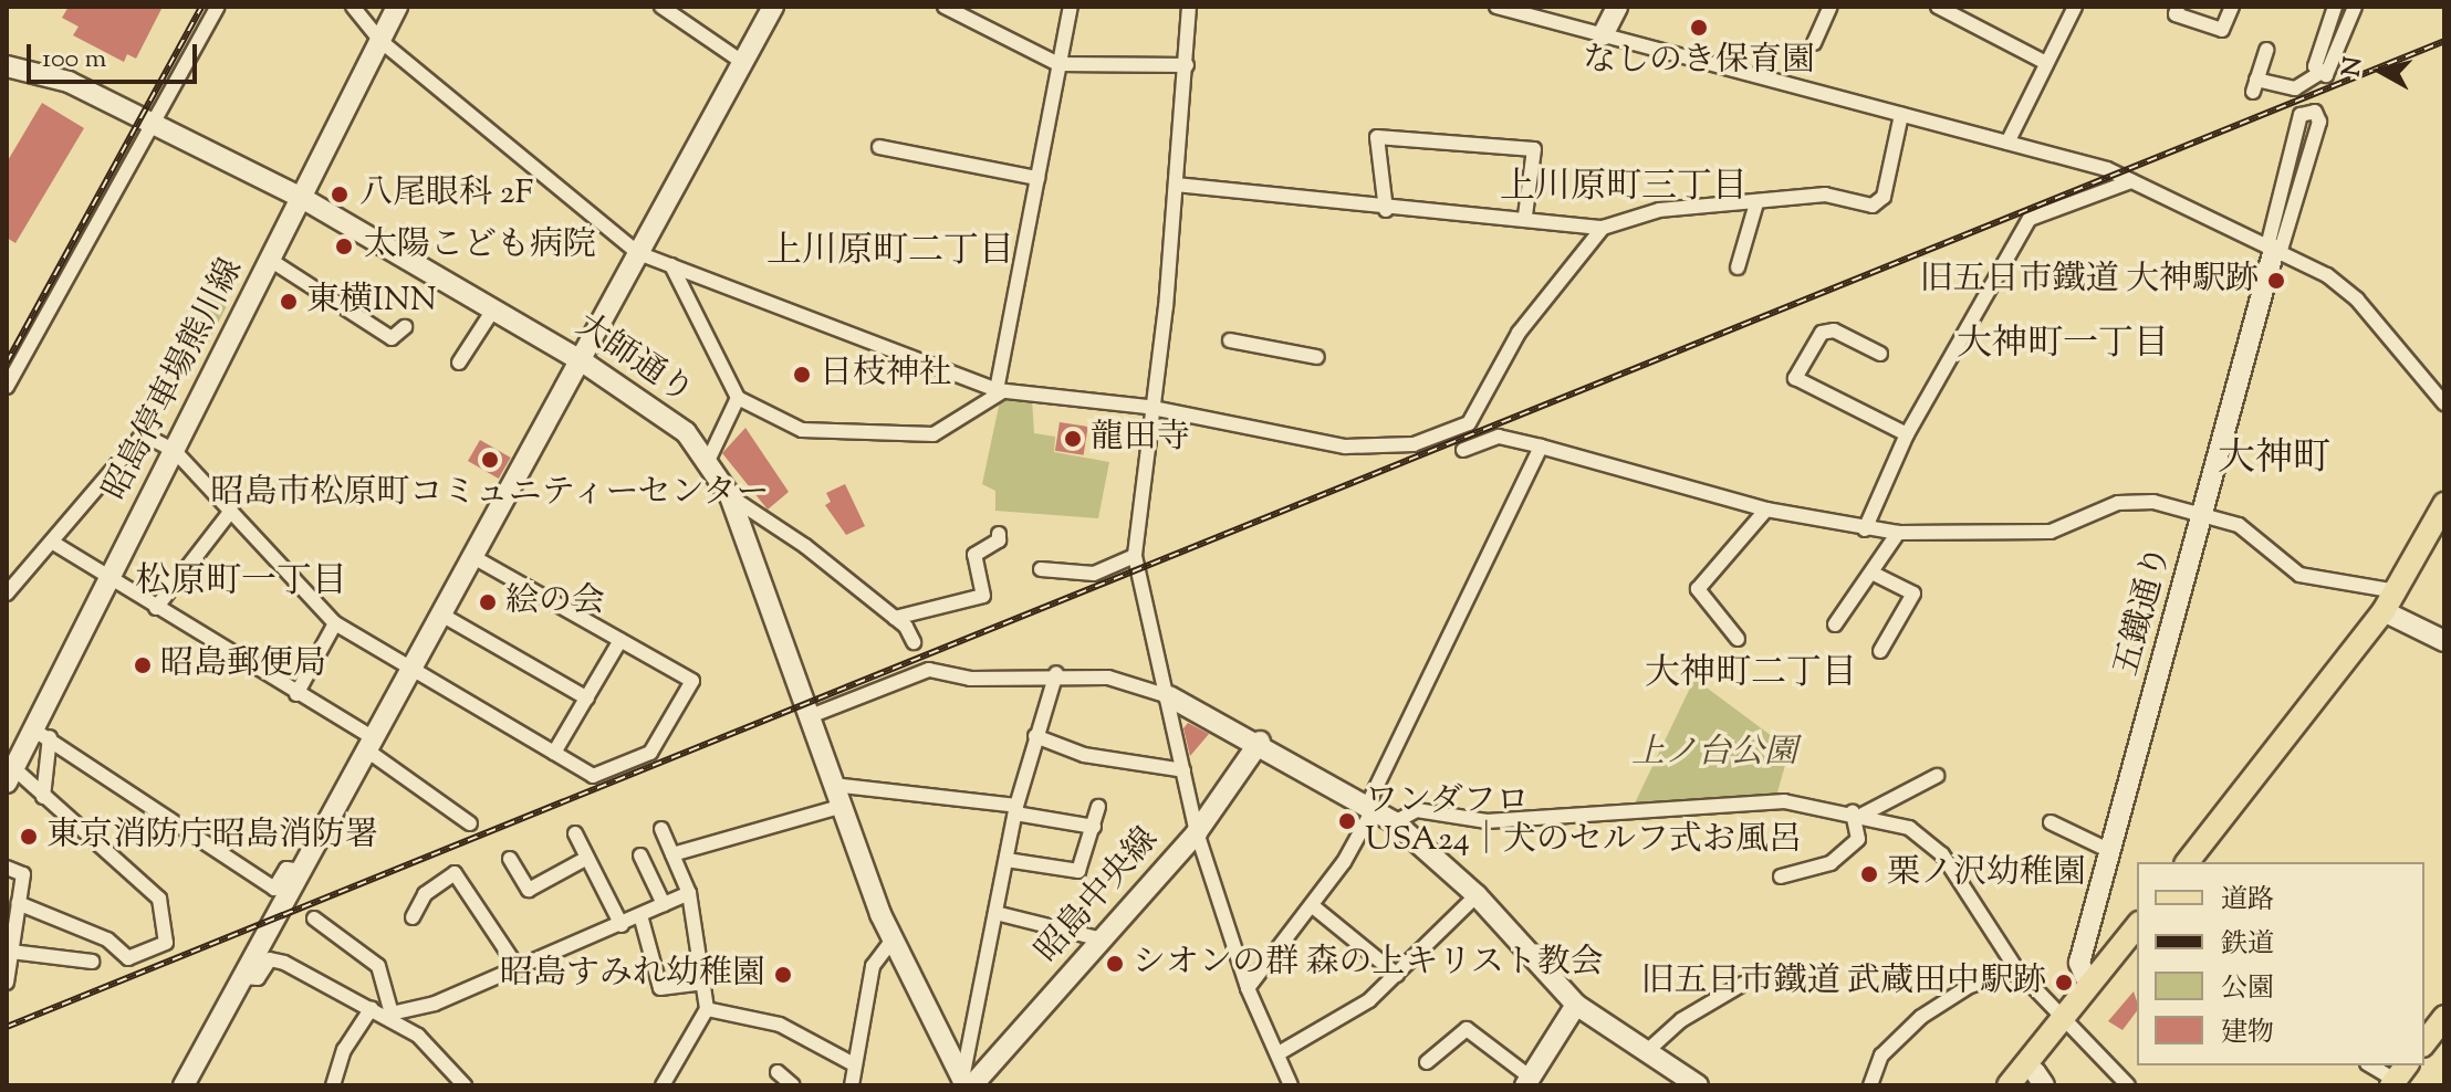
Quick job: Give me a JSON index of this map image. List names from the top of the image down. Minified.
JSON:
{"streets":{"street":["大師通り","昭島停車場熊川線","五鐵通り","昭島中央線"]},"crossings":[["大師通り","昭島停車場熊川線"],["大師通り","昭島中央線"]],"districts":["上川原町三丁目","上川原町二丁目","大神町一丁目","大神町","松原町一丁目","大神町二丁目"],"parks":["上ノ台公園"],"places":["なしのき保育園","八尾眼科 2F","太陽こども病院","旧五日市鐵道 大神駅跡","東横INN","日枝神社","龍田寺","昭島市松原町コミュニティーセンター","絵の会","昭島郵便局","ワンダフロ USA24｜犬のセルフ式お風呂","東京消防庁昭島消防署","栗ノ沢幼稚園","シオンの群 森の上キリスト教会","昭島すみれ幼稚園","旧五日市鐵道 武蔵田中駅跡"],"legend":["道路","鉄道","公園","建物"],"scale_bar":"100 m","north":"left"}
